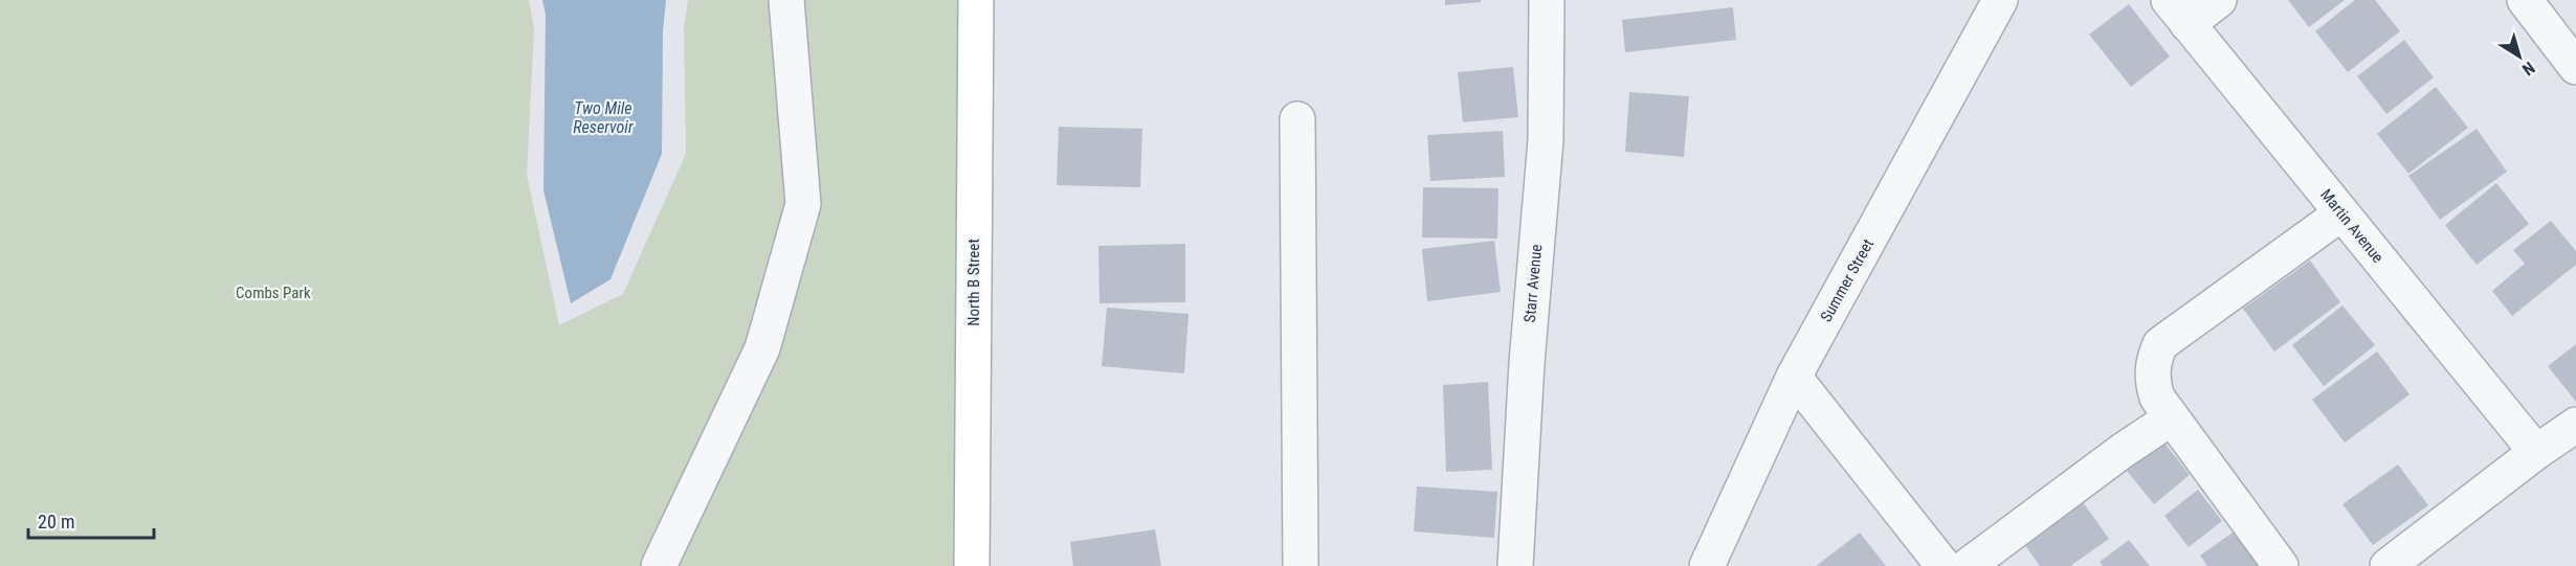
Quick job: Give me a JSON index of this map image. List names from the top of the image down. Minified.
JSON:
{"streets":{"main road":["North B Street"],"street":["Martin Avenue","Summer Street","Starr Avenue"]},"water":["Two Mile Reservoir"],"parks":["Combs Park"],"scale_bar":"20 m","north":"bottom right"}
